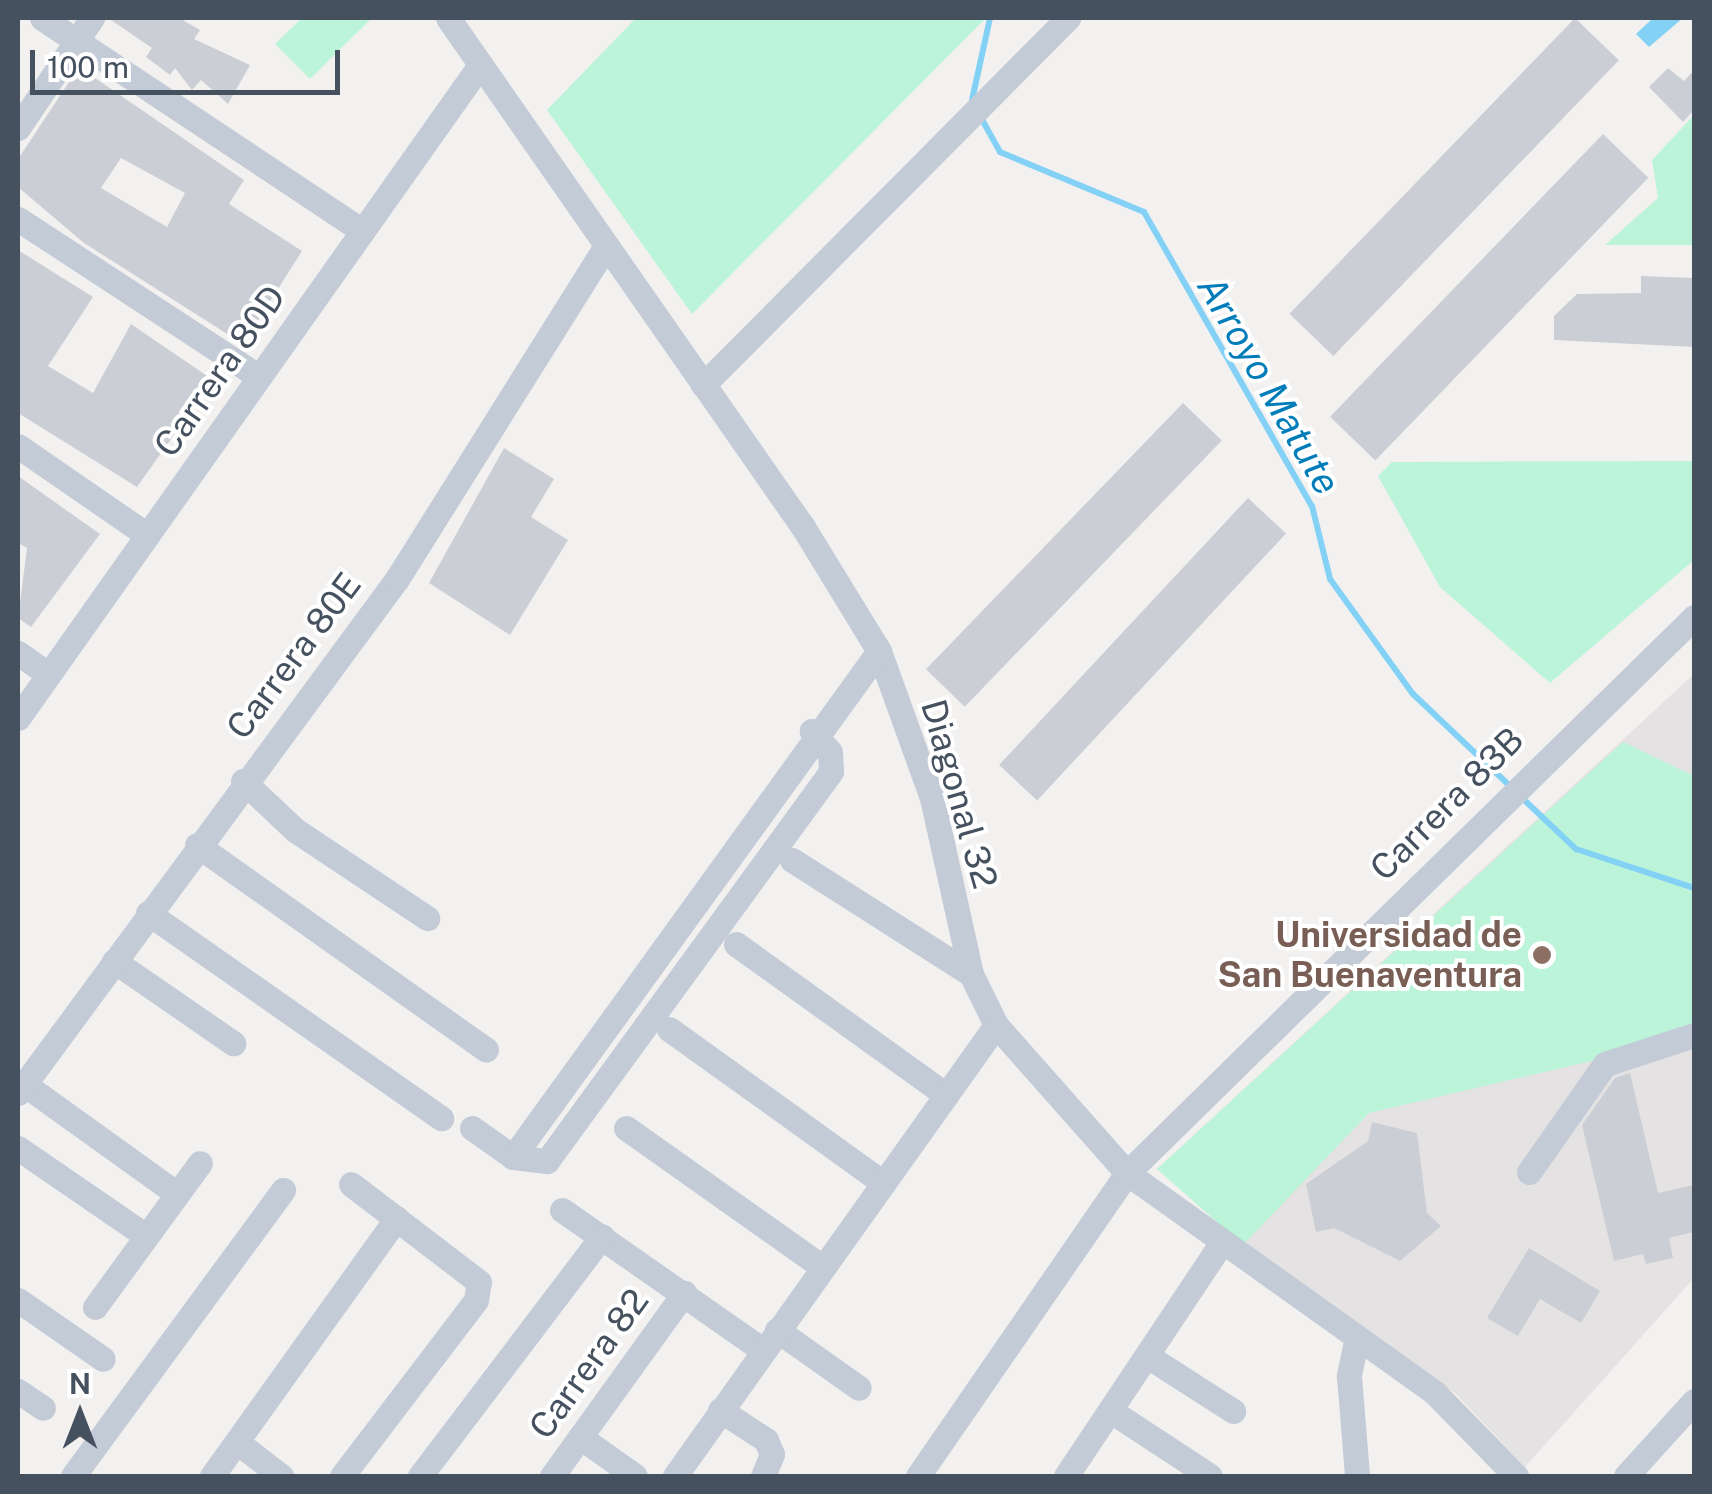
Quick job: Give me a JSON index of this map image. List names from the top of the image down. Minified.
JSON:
{"streets":{"street":["Carrera 80D","Carrera 80E","Diagonal 32","Carrera 83B","Carrera 82"]},"crossings":[["Carrera 80D","Diagonal 32"],["Carrera 80E","Diagonal 32"],["Diagonal 32","Carrera 83B"]],"water":["Arroyo Matute"],"places":["Universidad de San Buenaventura"],"scale_bar":"100 m","north":"top"}
